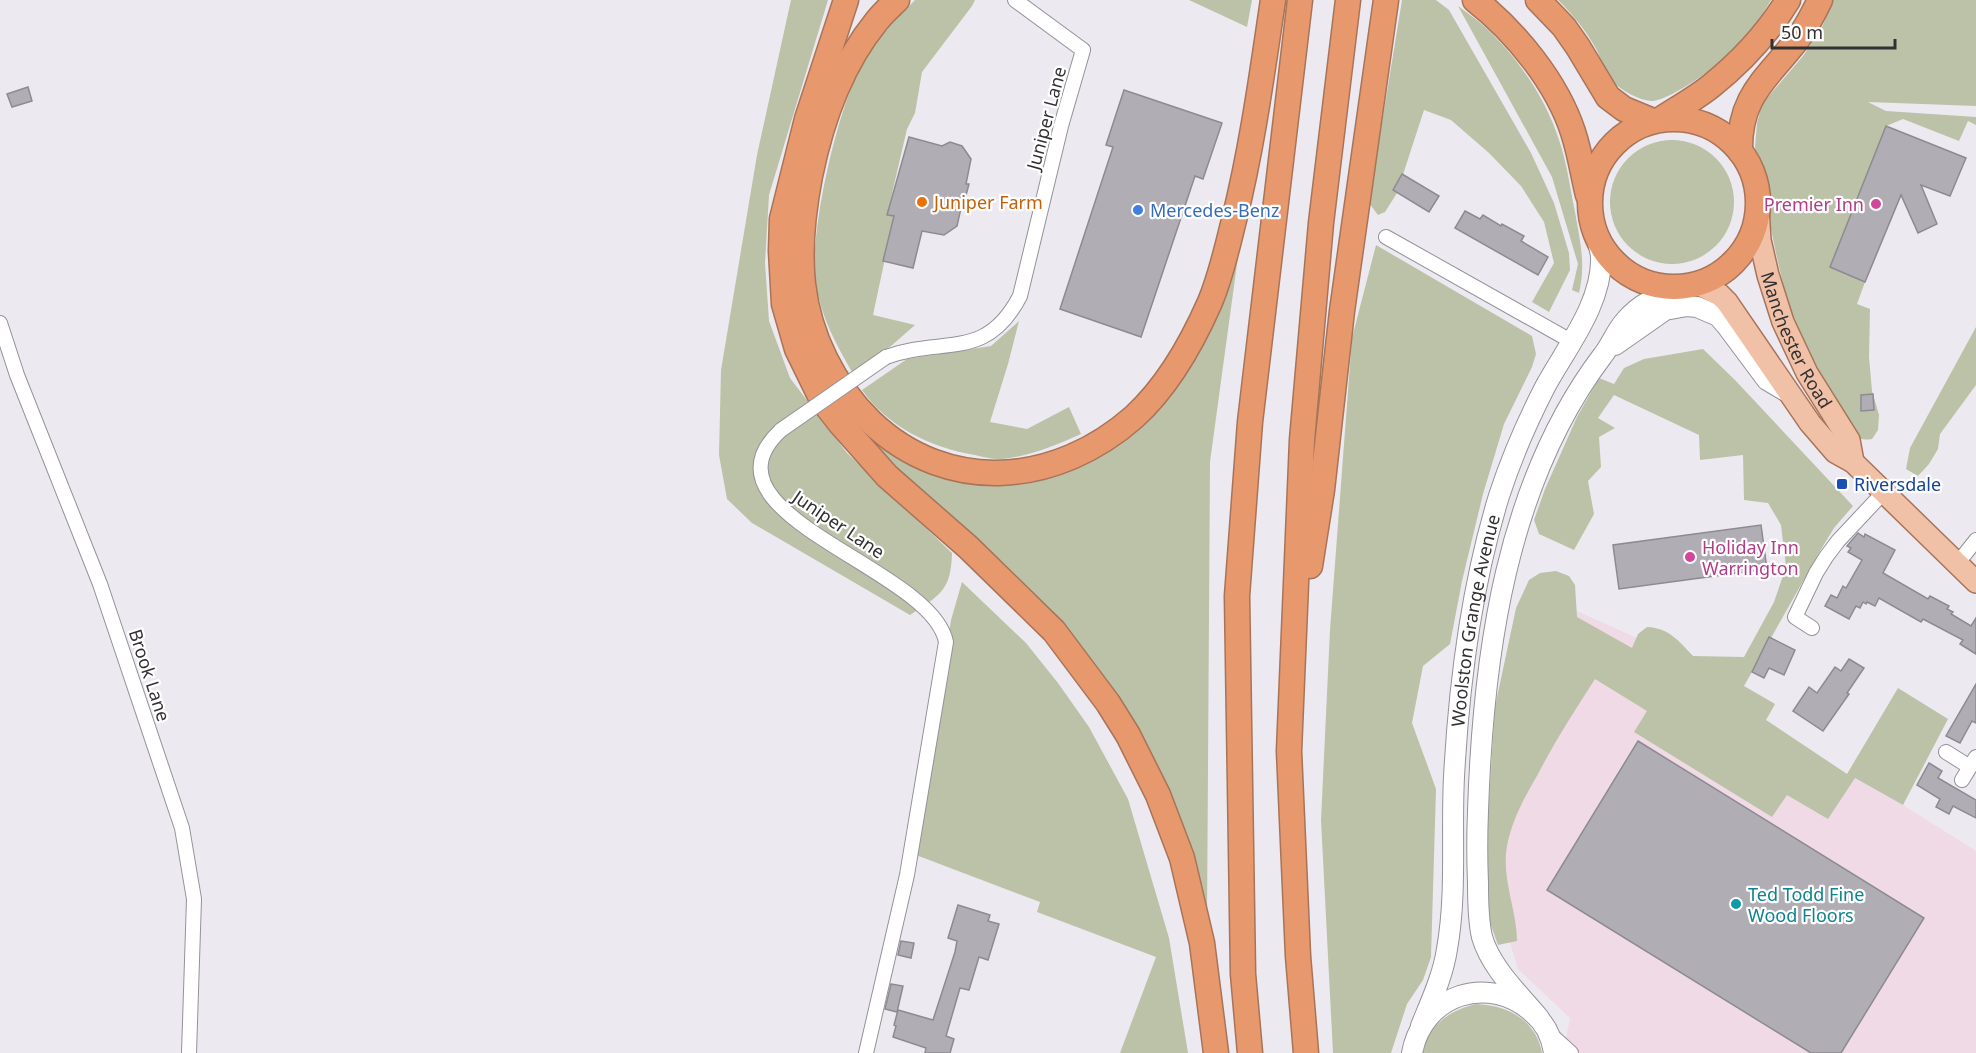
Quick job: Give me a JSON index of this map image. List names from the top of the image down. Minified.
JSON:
{"streets":{"main road":["Manchester Road","Woolston Grange Avenue"],"street":["Juniper Lane","Brook Lane"]},"crossings":[["Manchester Road","Woolston Grange Avenue"]],"places":{"other":["Juniper Farm","Premier Inn","Mercedes-Benz","Holiday Inn Warrington","Ted Todd Fine Wood Floors"],"transit":["Riversdale"]},"scale_bar":"50 m"}
